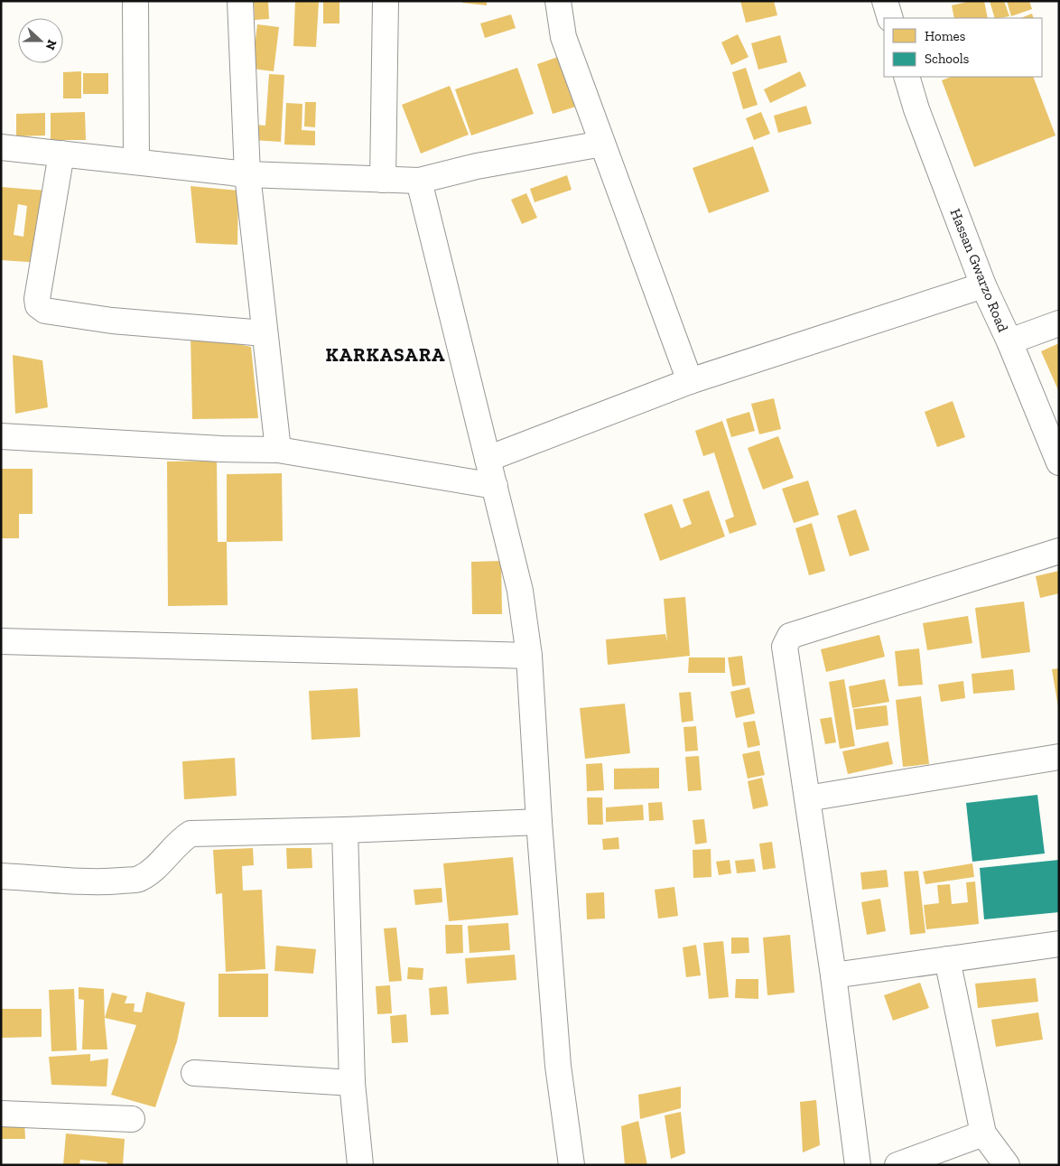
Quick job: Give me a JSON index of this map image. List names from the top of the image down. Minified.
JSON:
{"streets":{"street":["Hassan Gwarzo Road"]},"districts":["KARKASARA"],"legend":["Homes","Schools"],"north":"right"}
